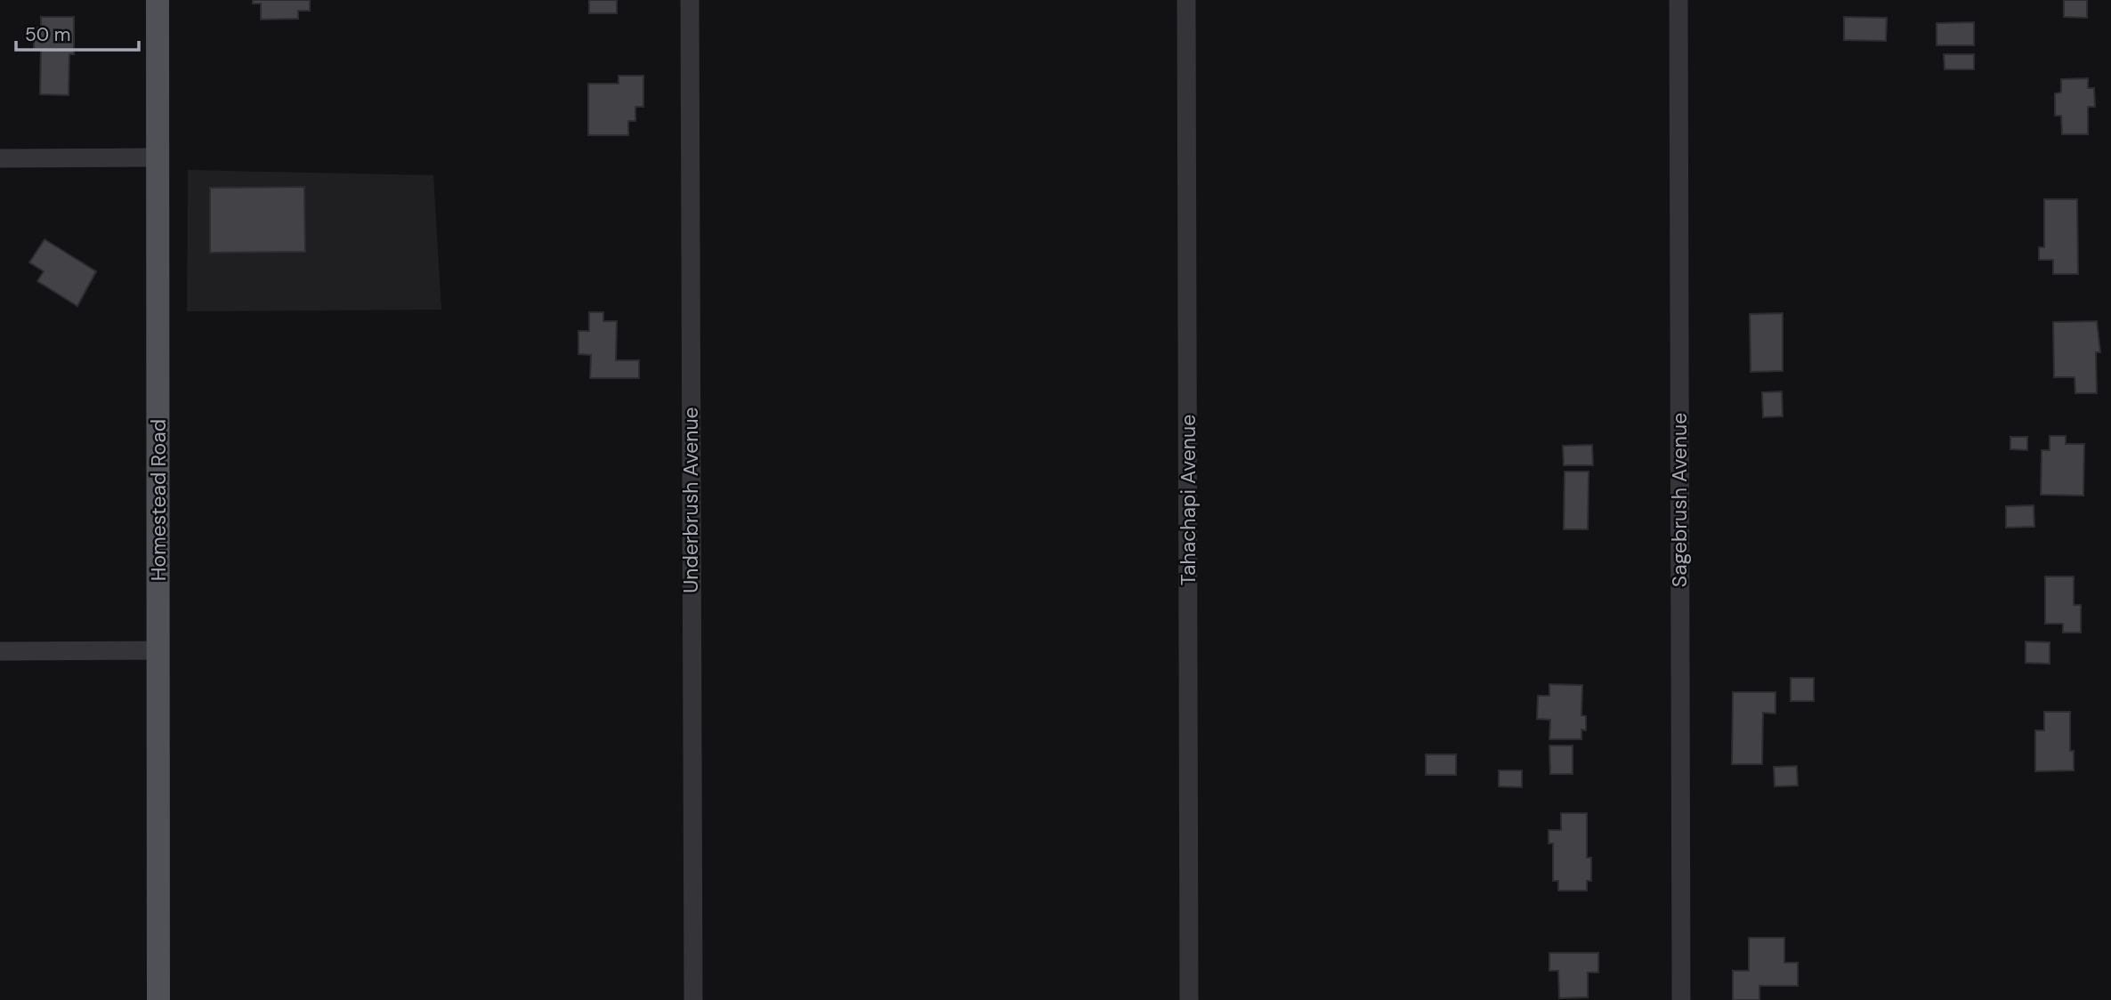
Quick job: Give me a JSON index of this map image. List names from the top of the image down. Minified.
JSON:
{"streets":{"main road":["Homestead Road"],"street":["Underbrush Avenue","Tahachapi Avenue","Sagebrush Avenue"]},"scale_bar":"50 m"}
